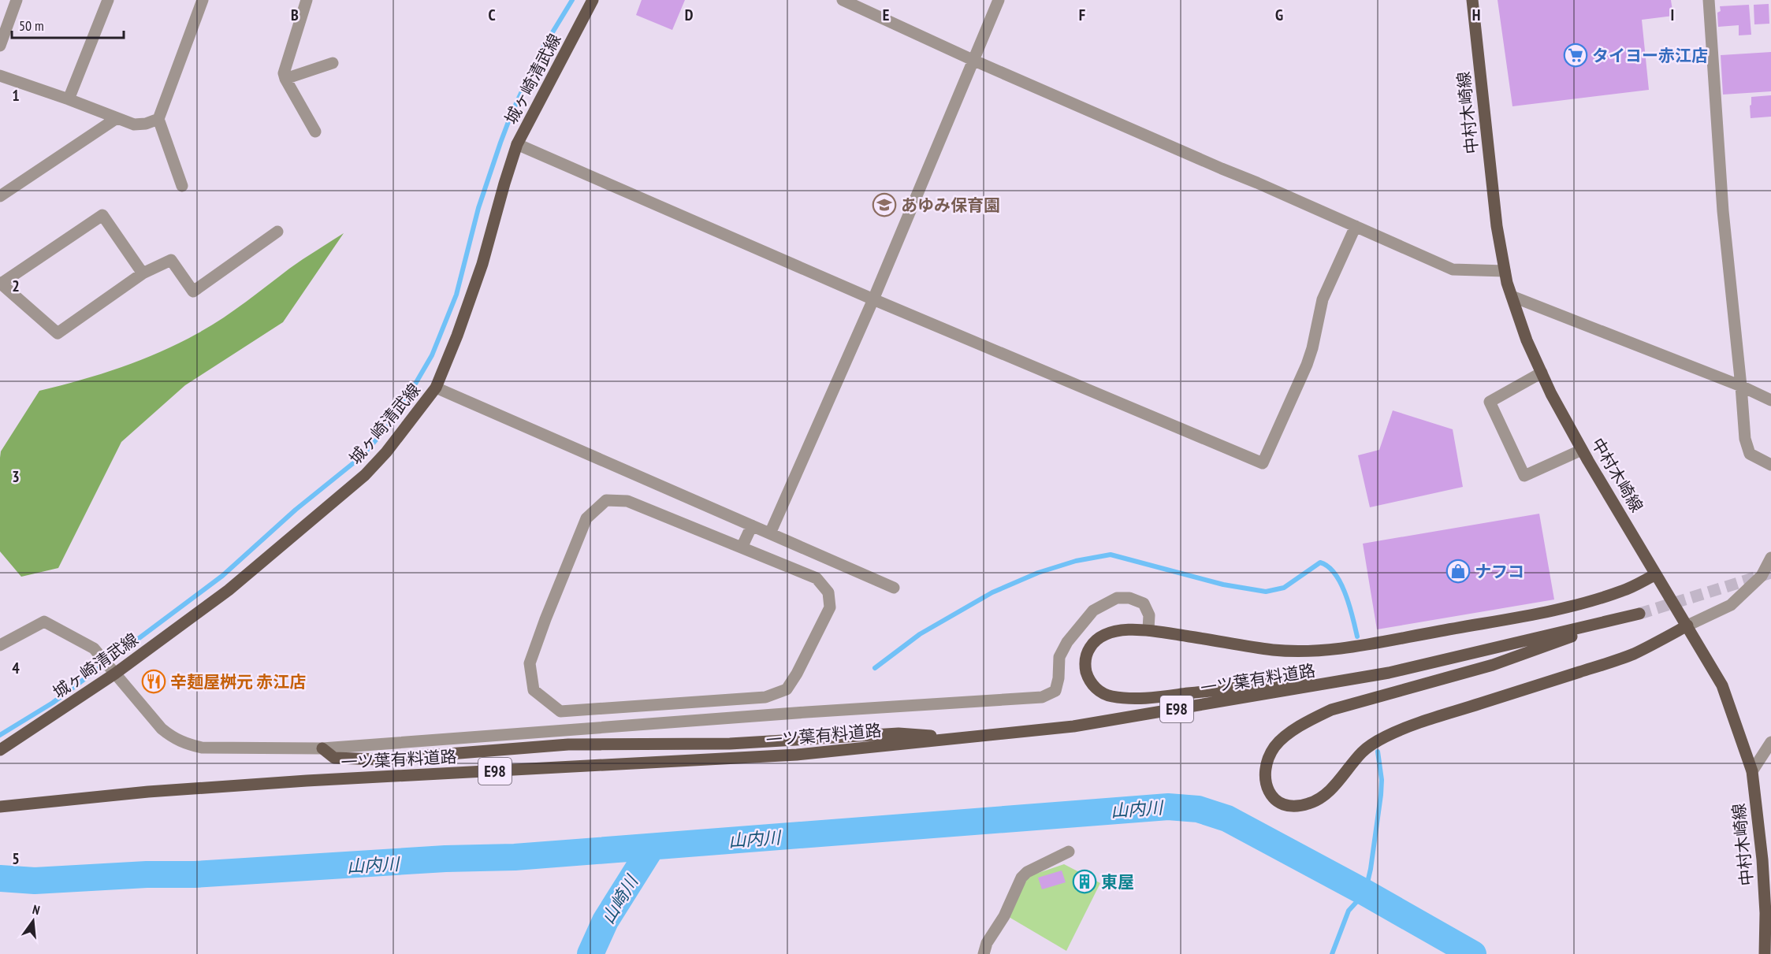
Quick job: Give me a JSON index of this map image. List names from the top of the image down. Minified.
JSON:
{"streets":{"main road":["城ヶ崎清武線","中村木崎線","一ツ葉有料道路","E98"]},"crossings":[["中村木崎線","一ツ葉有料道路"]],"water":["山内川","山崎川"],"places":{"supermarket":["タイヨー赤江店"],"school or university":["あゆみ保育園"],"shop":["ナフコ"],"restaurant":["辛麺屋桝元 赤江店"],"building":["東屋"]},"scale_bar":"50 m","north":"top","grid":{"columns":["B","C","D","E","F","G","H","I"],"rows":["1","2","3","4","5"]}}
